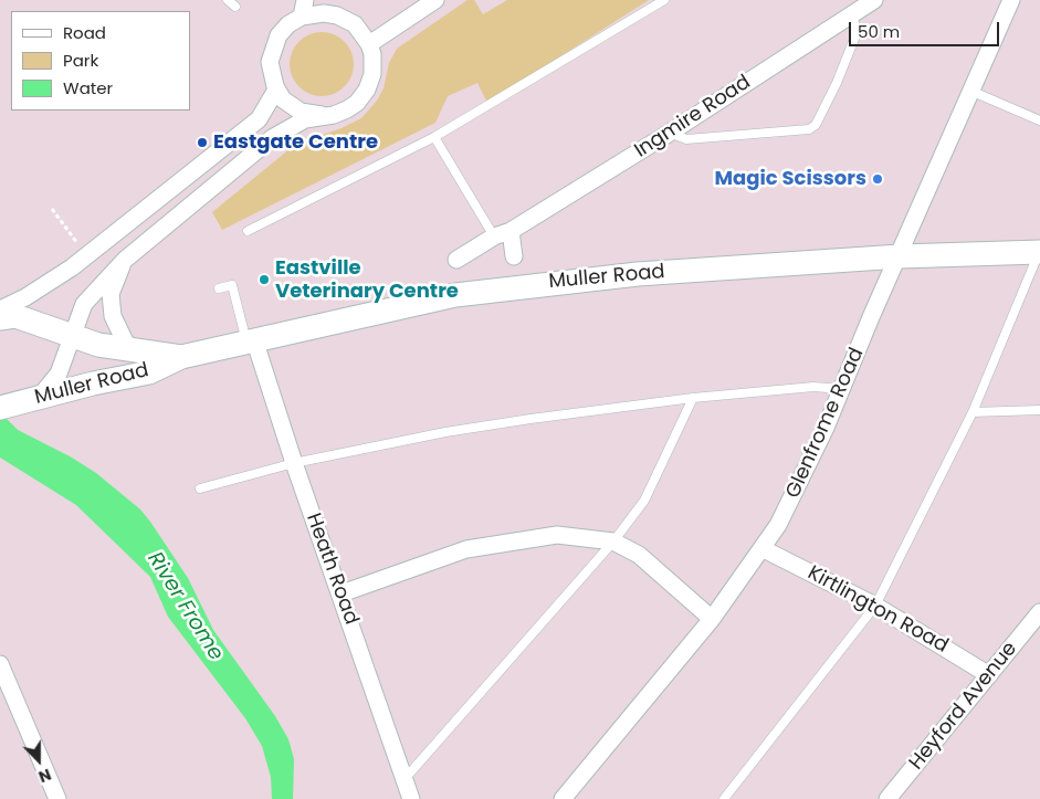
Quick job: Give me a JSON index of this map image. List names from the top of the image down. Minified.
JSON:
{"streets":{"main road":["Muller Road"],"street":["Ingmire Road","Glenfrome Road","Heath Road","Kirtlington Road","Heyford Avenue"]},"crossings":[["Muller Road","Glenfrome Road"],["Muller Road","Heath Road"],["Glenfrome Road","Kirtlington Road"],["Kirtlington Road","Heyford Avenue"]],"water":["River Frome"],"places":["Eastgate Centre","Magic Scissors","Eastville Veterinary Centre"],"legend":["Road","Park","Water"],"scale_bar":"50 m","north":"bottom"}
